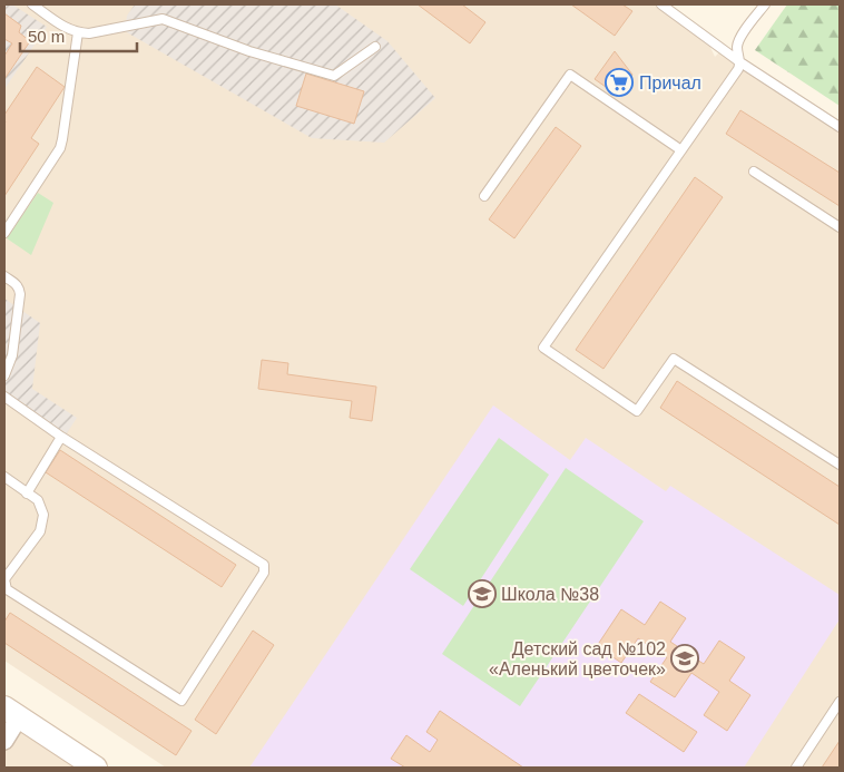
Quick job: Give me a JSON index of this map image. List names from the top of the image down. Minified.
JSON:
{"places":{"supermarket":["Причал"],"school or university":["Школа №38","Детский сад №102 «Аленький цветочек»"]},"scale_bar":"50 m"}
